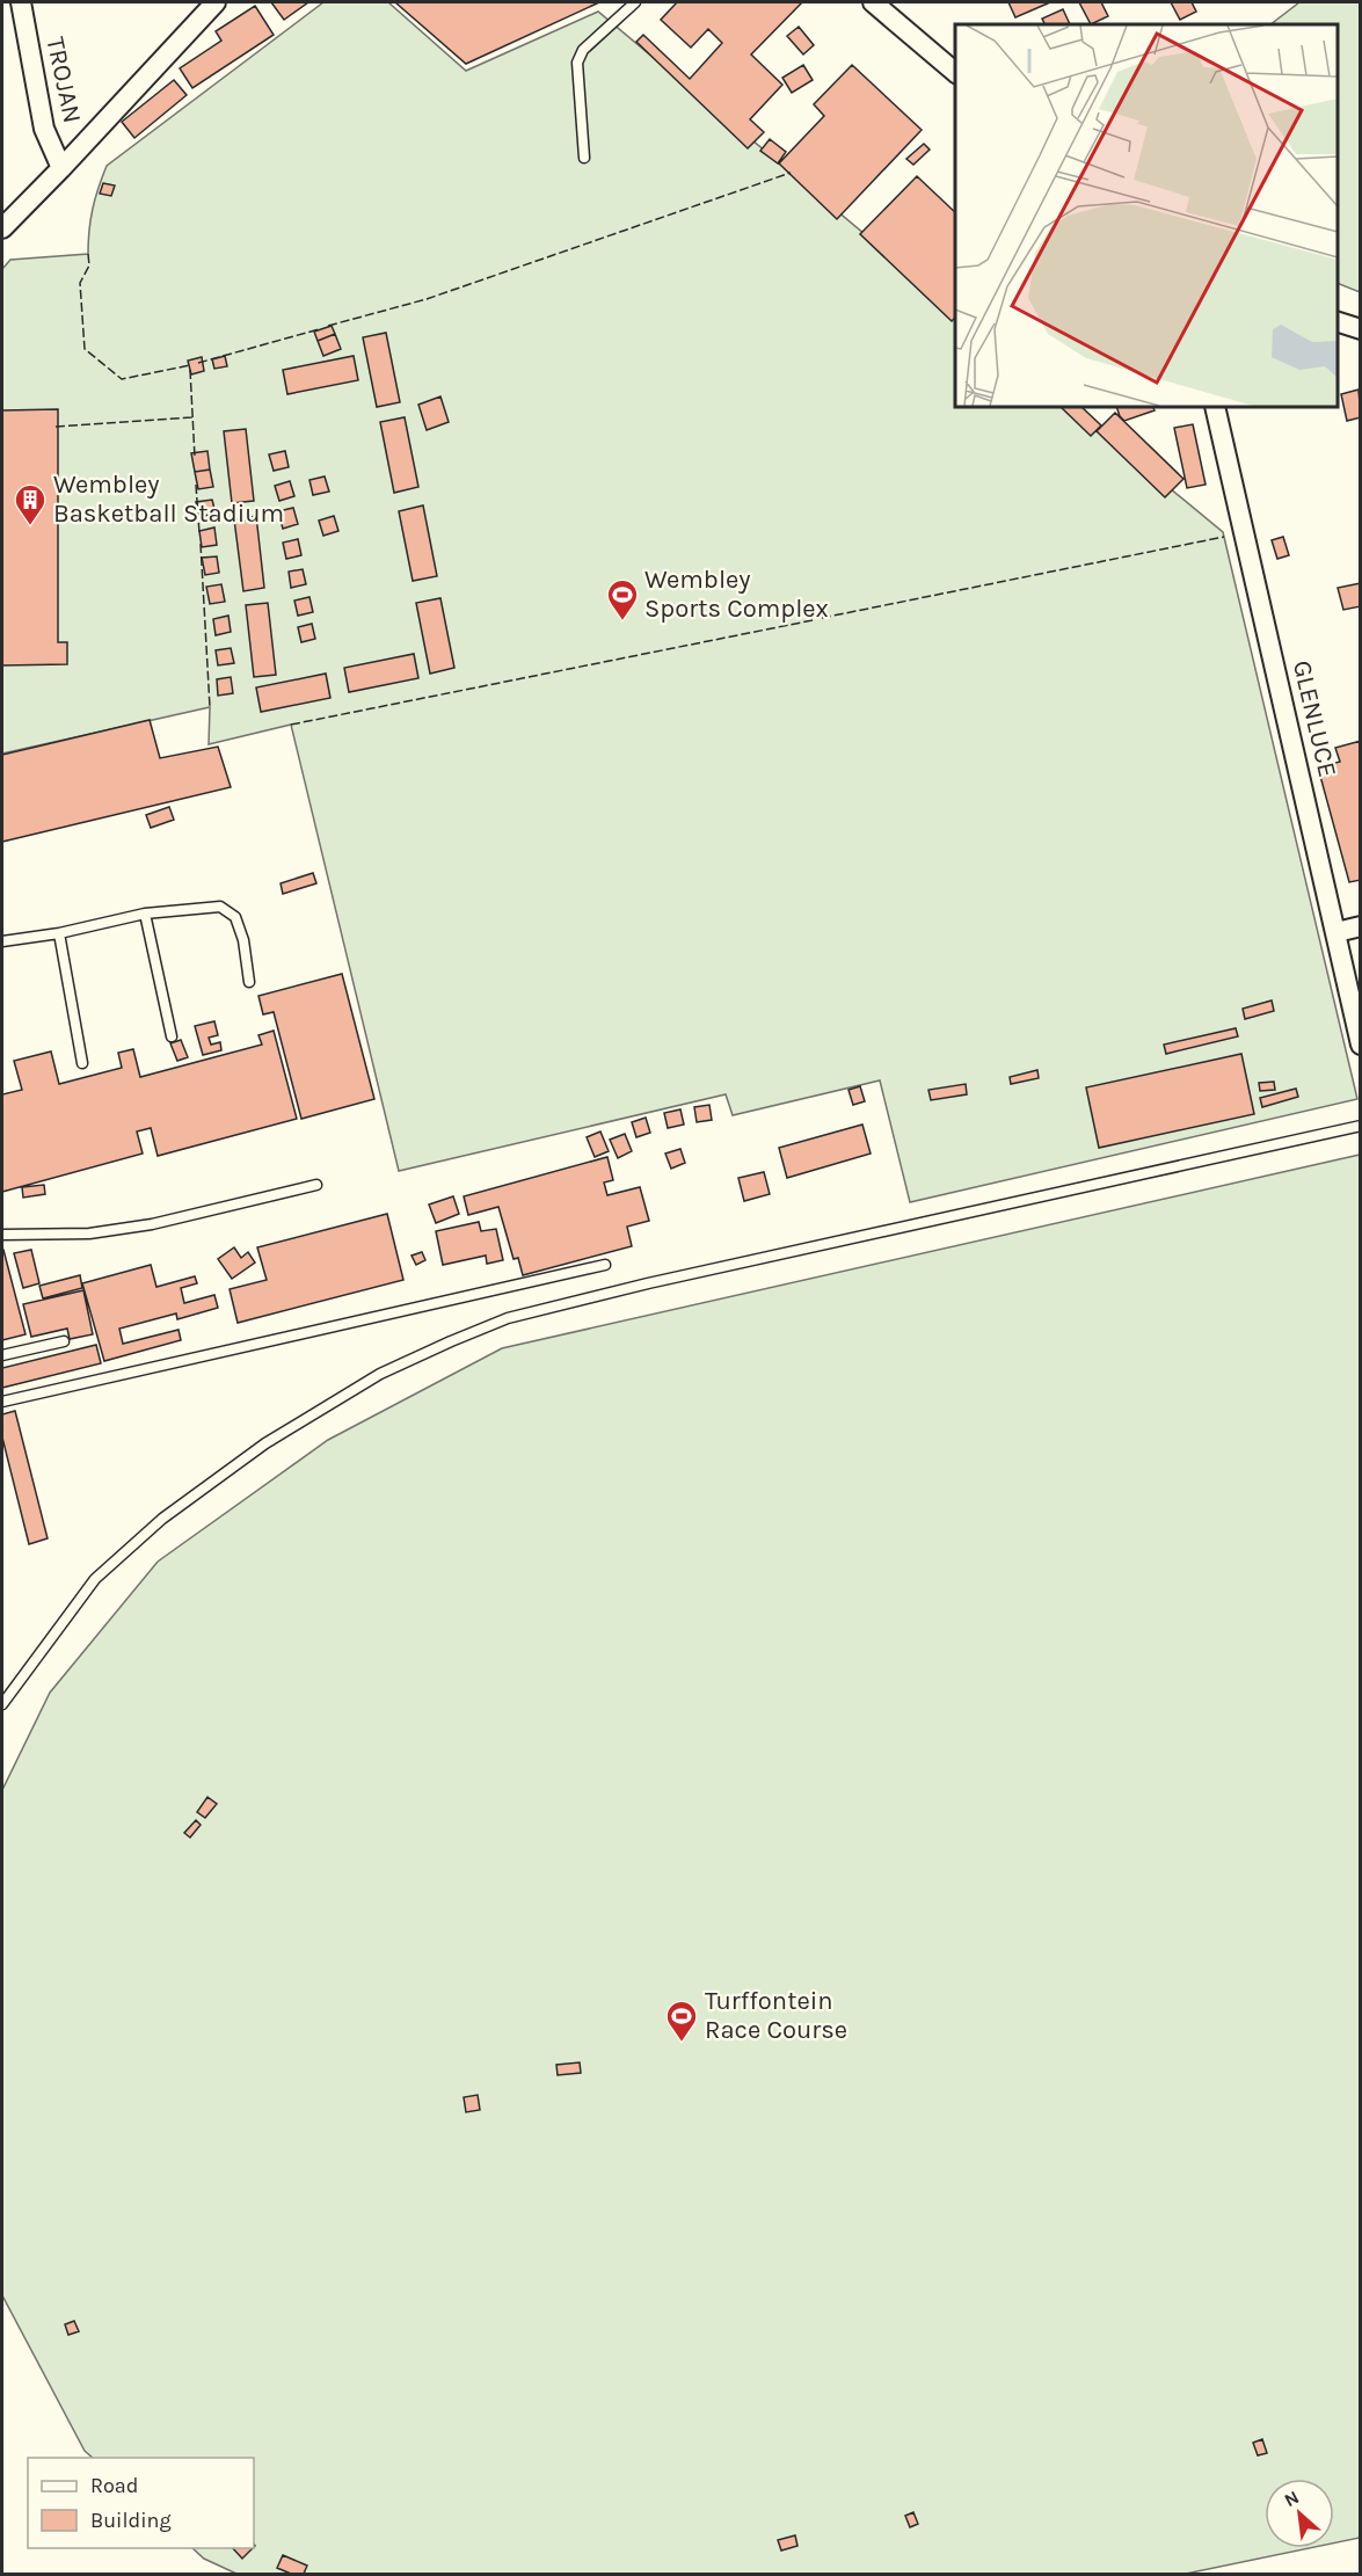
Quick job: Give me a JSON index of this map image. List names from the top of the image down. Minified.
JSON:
{"streets":{"street":["TROJAN","GLENLUCE"]},"places":{"building":["Wembley Basketball Stadium"],"sports":["Wembley Sports Complex","Turffontein Race Course"]},"legend":["Road","Building"],"north":"top left"}
